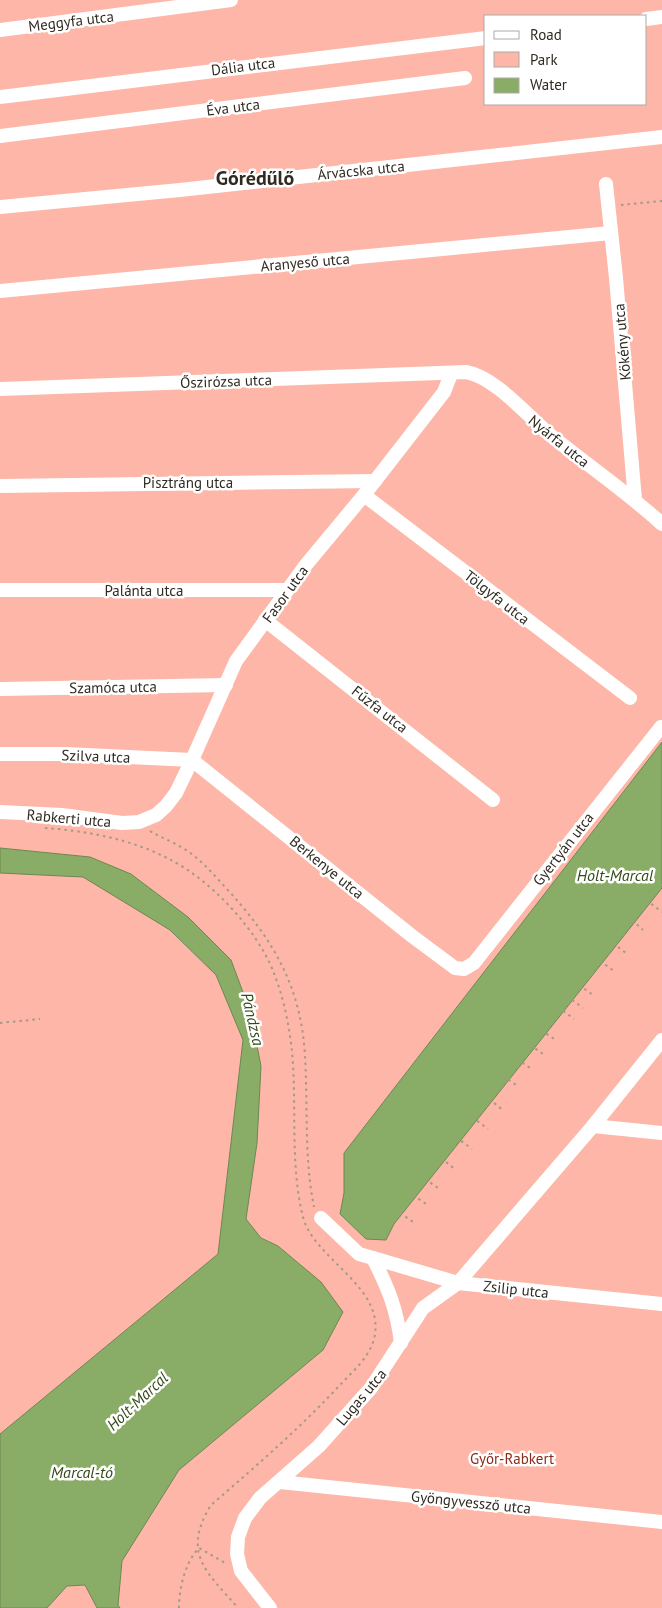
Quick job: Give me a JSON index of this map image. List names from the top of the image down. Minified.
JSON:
{"streets":{"street":["Meggyfa utca","Dália utca","Éva utca","Árvácska utca","Aranyeső utca","Kökény utca","Őszirózsa utca","Nyárfa utca","Pisztráng utca","Palánta utca","Fasor utca","Tölgyfa utca","Szamóca utca","Fűzfa utca","Szilva utca","Rabkerti utca","Gyertyán utca","Berkenye utca","Zsilip utca","Lugas utca","Gyöngyvessző utca"]},"crossings":[["Aranyeső utca","Kökény utca"],["Kökény utca","Nyárfa utca"],["Őszirózsa utca","Nyárfa utca"],["Őszirózsa utca","Fasor utca"],["Nyárfa utca","Fasor utca"],["Pisztráng utca","Fasor utca"],["Palánta utca","Fasor utca"],["Fasor utca","Tölgyfa utca"],["Fasor utca","Szamóca utca"],["Fasor utca","Fűzfa utca"],["Fasor utca","Szilva utca"],["Fasor utca","Rabkerti utca"],["Fasor utca","Berkenye utca"],["Szilva utca","Berkenye utca"],["Gyertyán utca","Berkenye utca"],["Zsilip utca","Lugas utca"],["Lugas utca","Gyöngyvessző utca"]],"districts":["Górédűlő"],"water":["Holt-Marcal","Pándzsa","Marcal-tó"],"parks":["Győr-Rabkert"],"legend":["Road","Park","Water"]}
